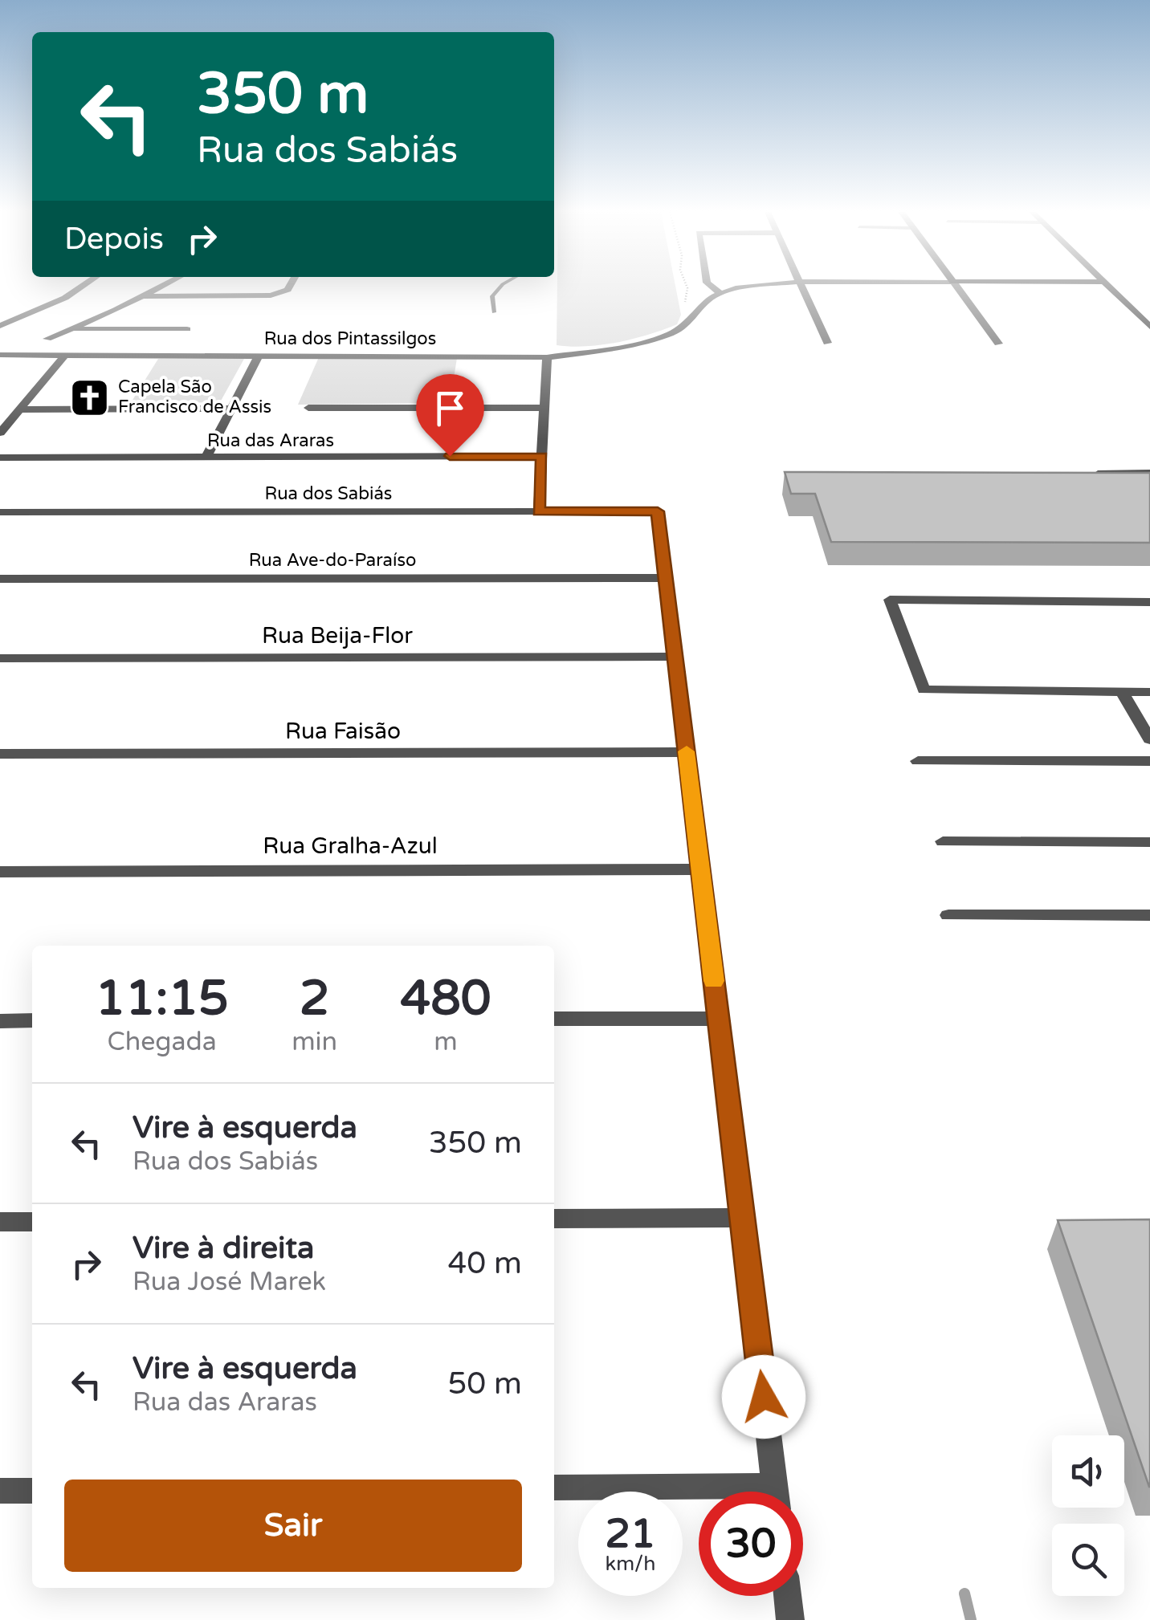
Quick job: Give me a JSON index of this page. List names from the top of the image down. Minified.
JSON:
{"streets":{"street":["Rua dos Pintassilgos","Rua das Araras","Rua dos Sabiás","Rua Ave-do-Paraíso","Rua Beija-Flor","Rua Faisão","Rua Gralha-Azul"]},"crossings":[["Rua dos Sabiás","Rua Ave-do-Paraíso"]],"places":{"church":["Capela São Francisco de Assis"]},"page":{"turn":["350 m","Rua dos Sabiás"],"then":"Depois","eta":["11:15","Chegada","2","min","480","m"],"list":[{"name":"Vire à esquerda","note":"Rua dos Sabiás","value":"350 m"},{"name":"Vire à direita","note":"Rua José Marek","value":"40 m"},{"name":"Vire à esquerda","note":"Rua das Araras","value":"50 m"}],"buttons":"Sair","speed":"21 km/h","limit":"30"}}
